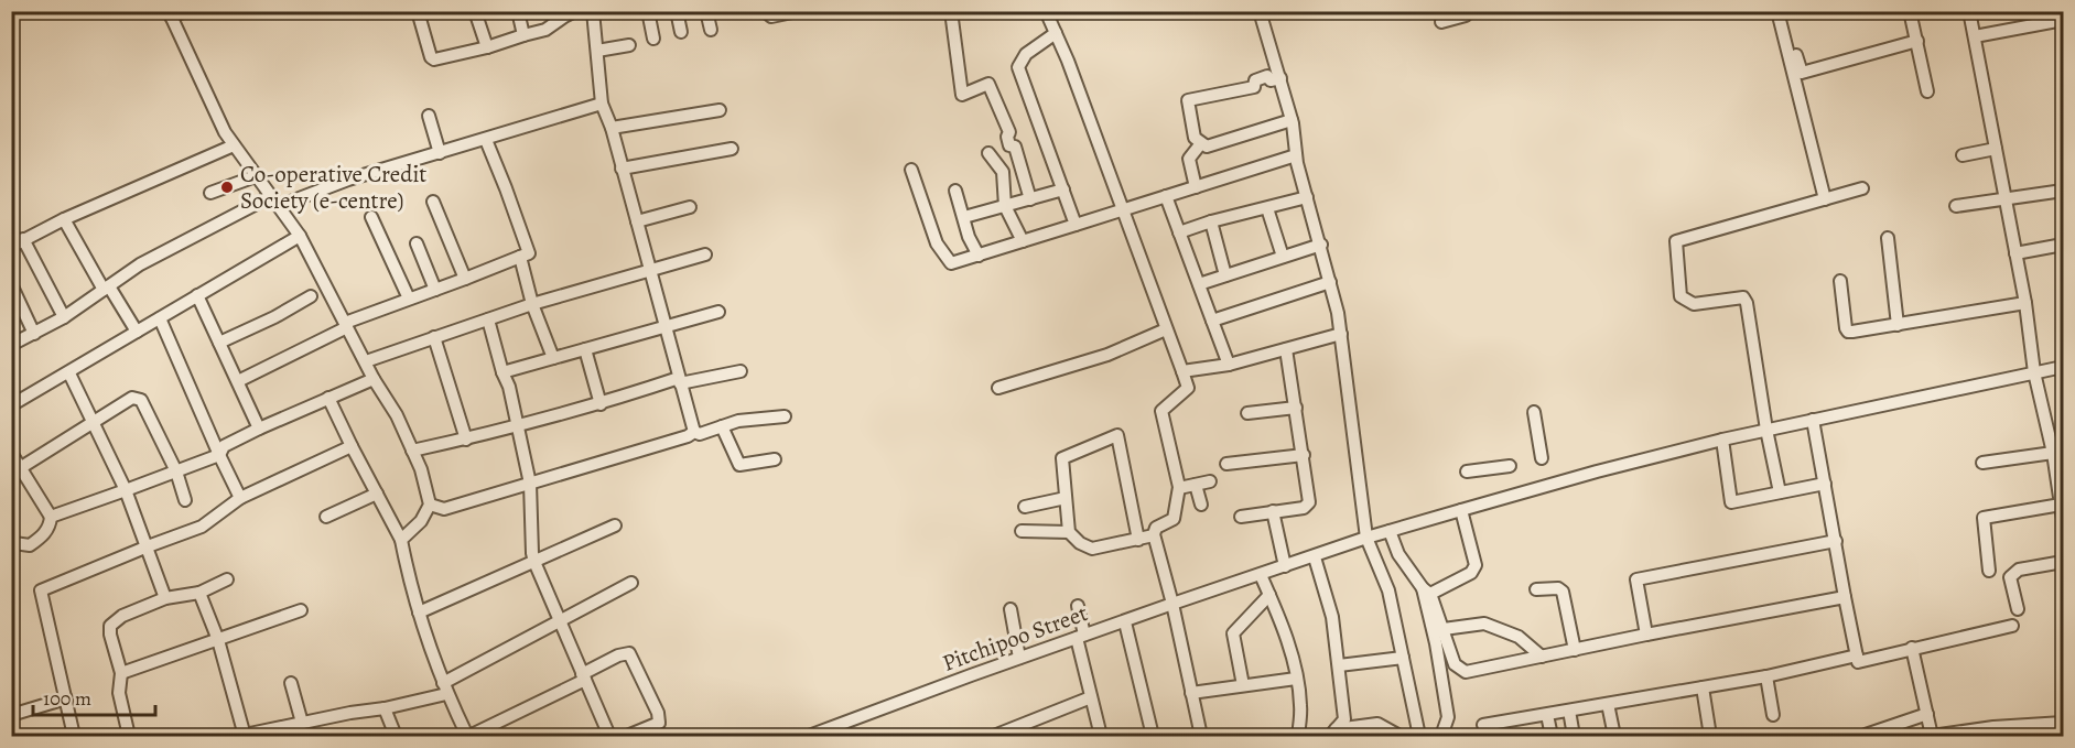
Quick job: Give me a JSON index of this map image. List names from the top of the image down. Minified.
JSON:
{"streets":{"street":["Pitchipoo Street"]},"places":["Co-operative Credit Society (e-centre)"],"scale_bar":"100 m"}
